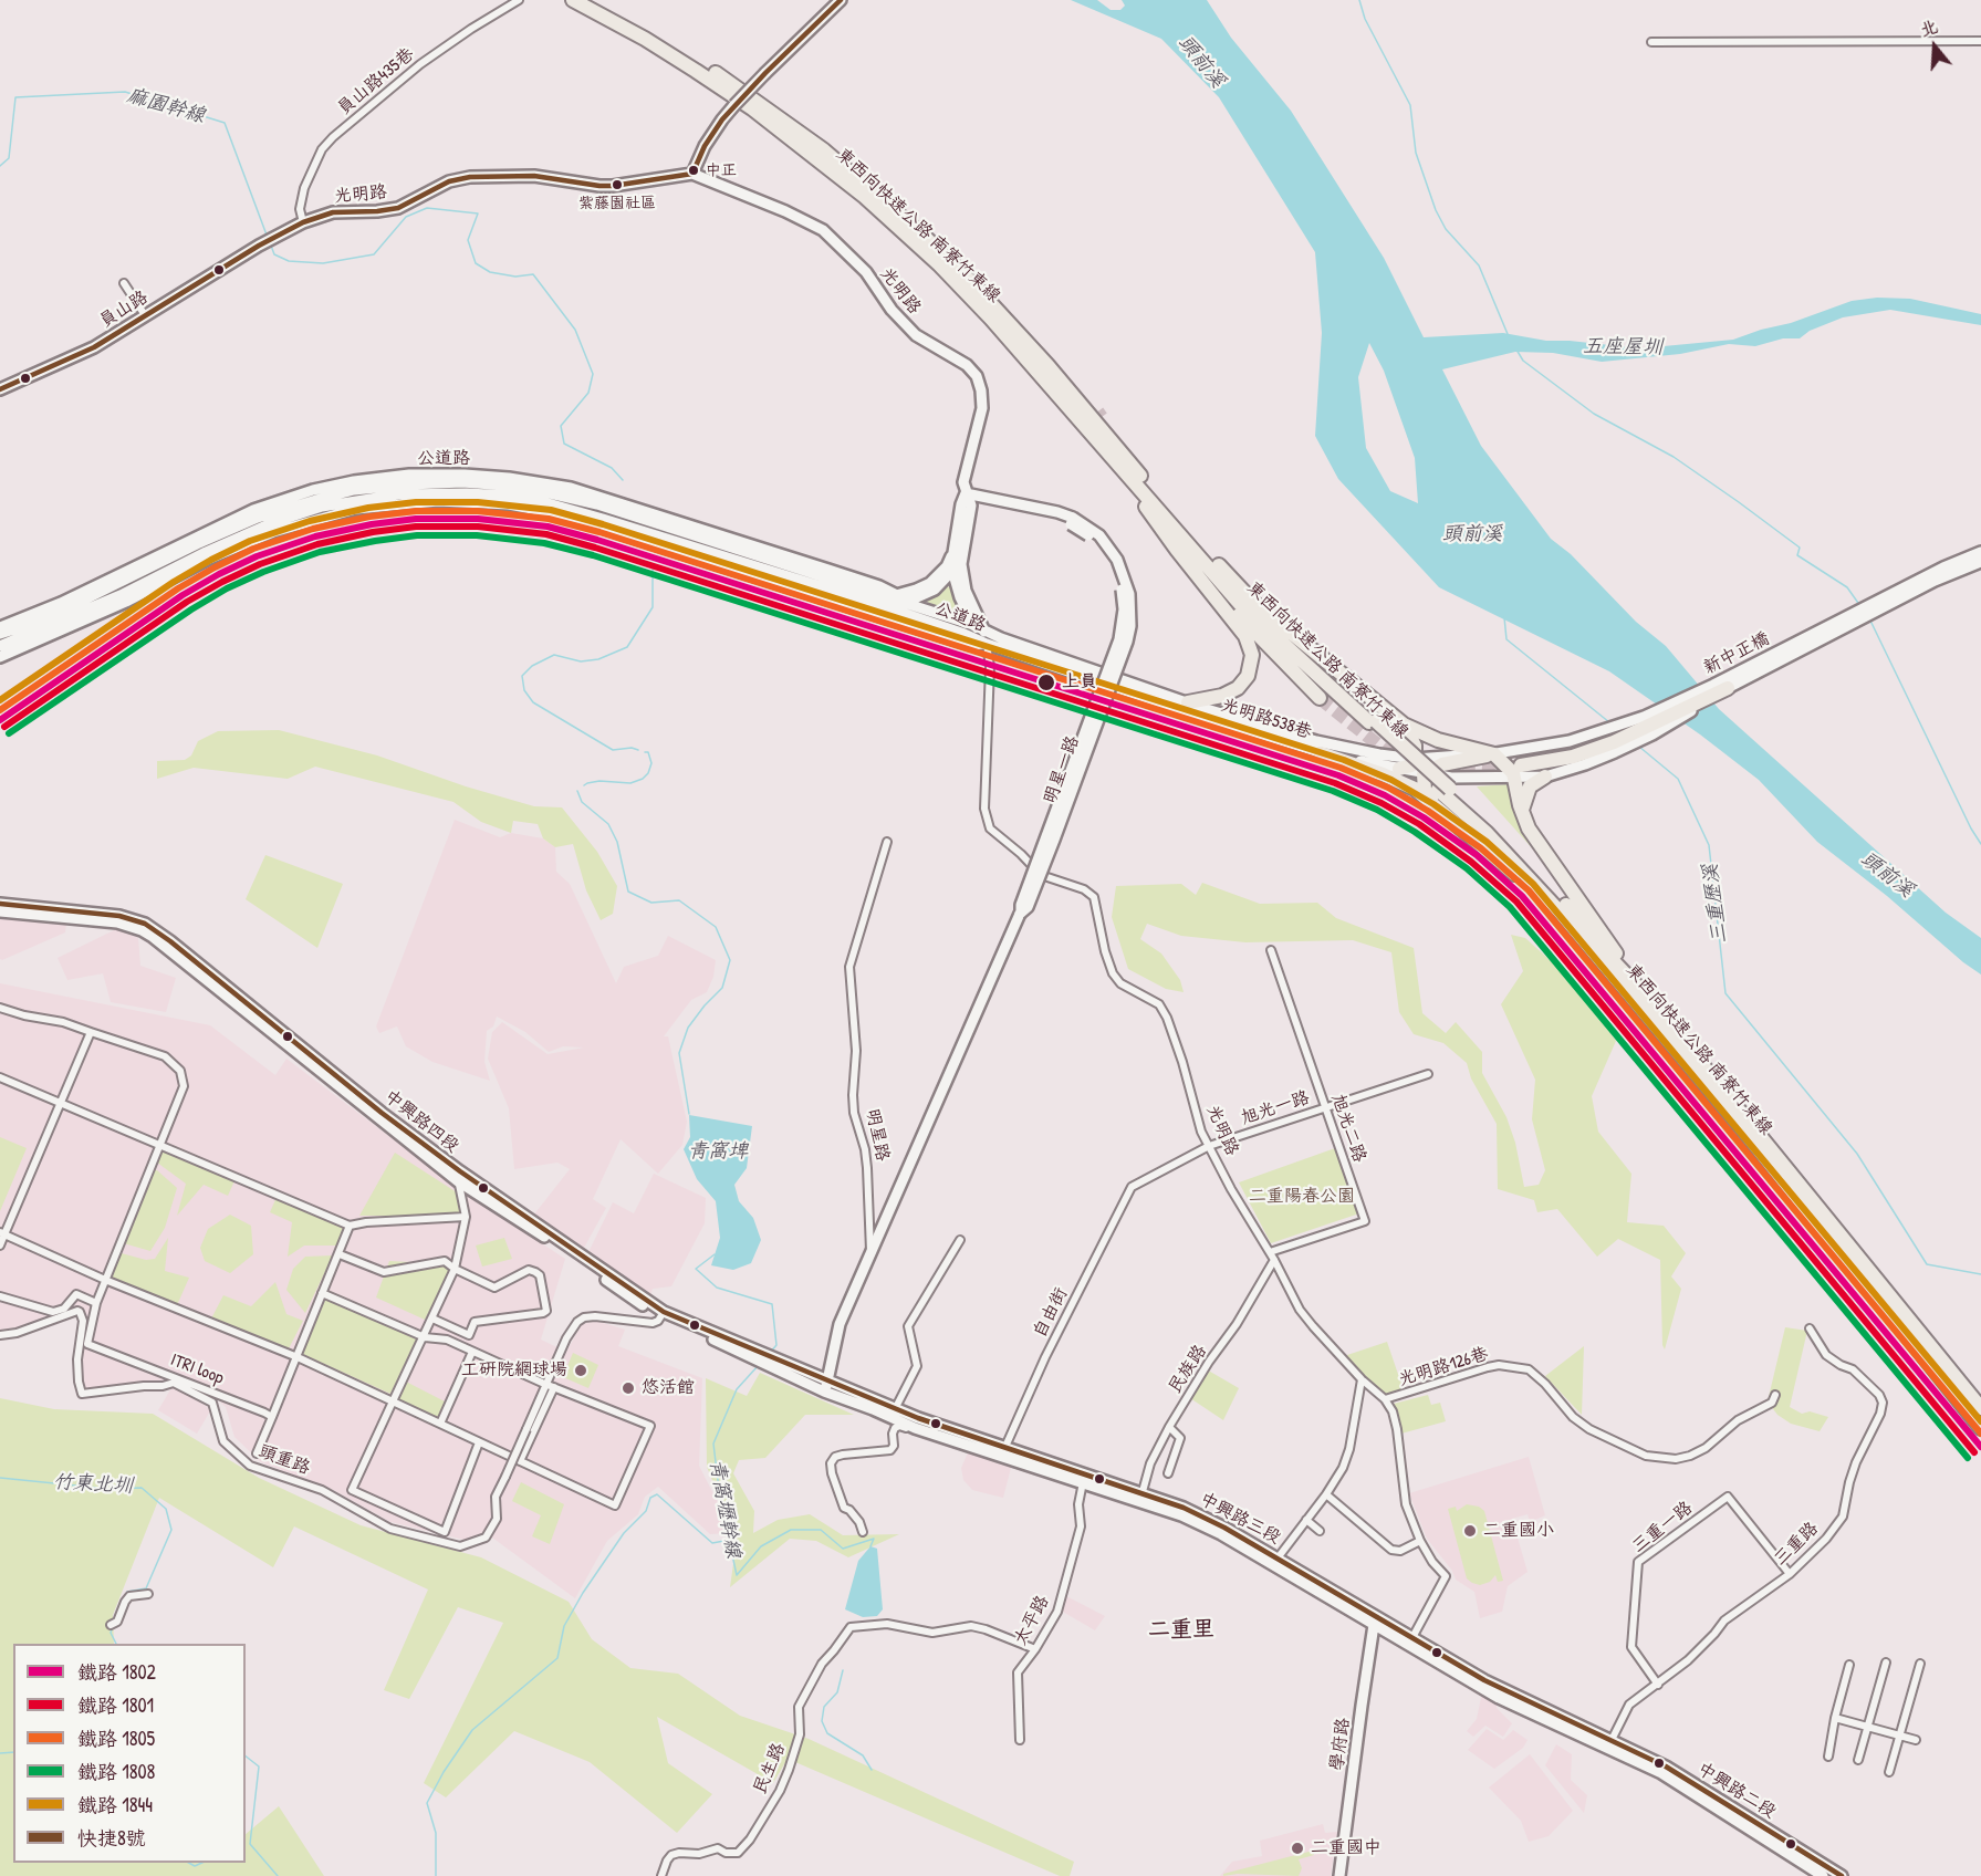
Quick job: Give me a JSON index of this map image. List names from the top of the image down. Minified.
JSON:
{"streets":{"highway":["東西向快速公路 南寮竹東線"],"street":["員山路435巷","光明路","員山路","公道路","新中正橋","光明路538巷","明星一路","旭光一路","中興路四段","旭光二路","明星路","自由街","光明路126巷","ITRI loop","民族路","頭重路","中興路三段","三重一路","三重路","太平路","學府路","民生路","中興路二段"]},"crossings":[["員山路435巷","光明路"],["員山路435巷","員山路"],["光明路","員山路"],["光明路","公道路"],["光明路","光明路538巷"],["光明路","明星一路"],["光明路","旭光一路"],["光明路","旭光二路"],["光明路","光明路126巷"],["光明路","民族路"],["光明路","中興路三段"],["公道路","光明路538巷"],["新中正橋","光明路538巷"],["明星一路","明星路"],["旭光一路","旭光二路"],["旭光一路","自由街"],["中興路四段","明星路"],["中興路四段","中興路三段"],["明星路","中興路三段"],["自由街","中興路三段"],["民族路","中興路三段"],["中興路三段","三重路"],["中興路三段","太平路"],["中興路三段","學府路"],["中興路三段","中興路二段"],["三重一路","三重路"],["三重路","中興路二段"],["太平路","民生路"]],"districts":["二重里"],"water":["頭前溪","麻園幹線","五座屋圳","三重歷溪","青窩埤","竹東北圳","青窩壢幹線"],"parks":["二重陽春公園"],"places":["中正","紫藤園社區","上員","工研院網球場","悠活館","二重國小","二重國中"],"lines":["transit line 快捷8號","rail line 1844","rail line 1805","rail line 1802","rail line 1801","rail line 1808"],"legend":["鐵路 1802","鐵路 1801","鐵路 1805","鐵路 1808","鐵路 1844","快捷8號"],"north":"top"}
